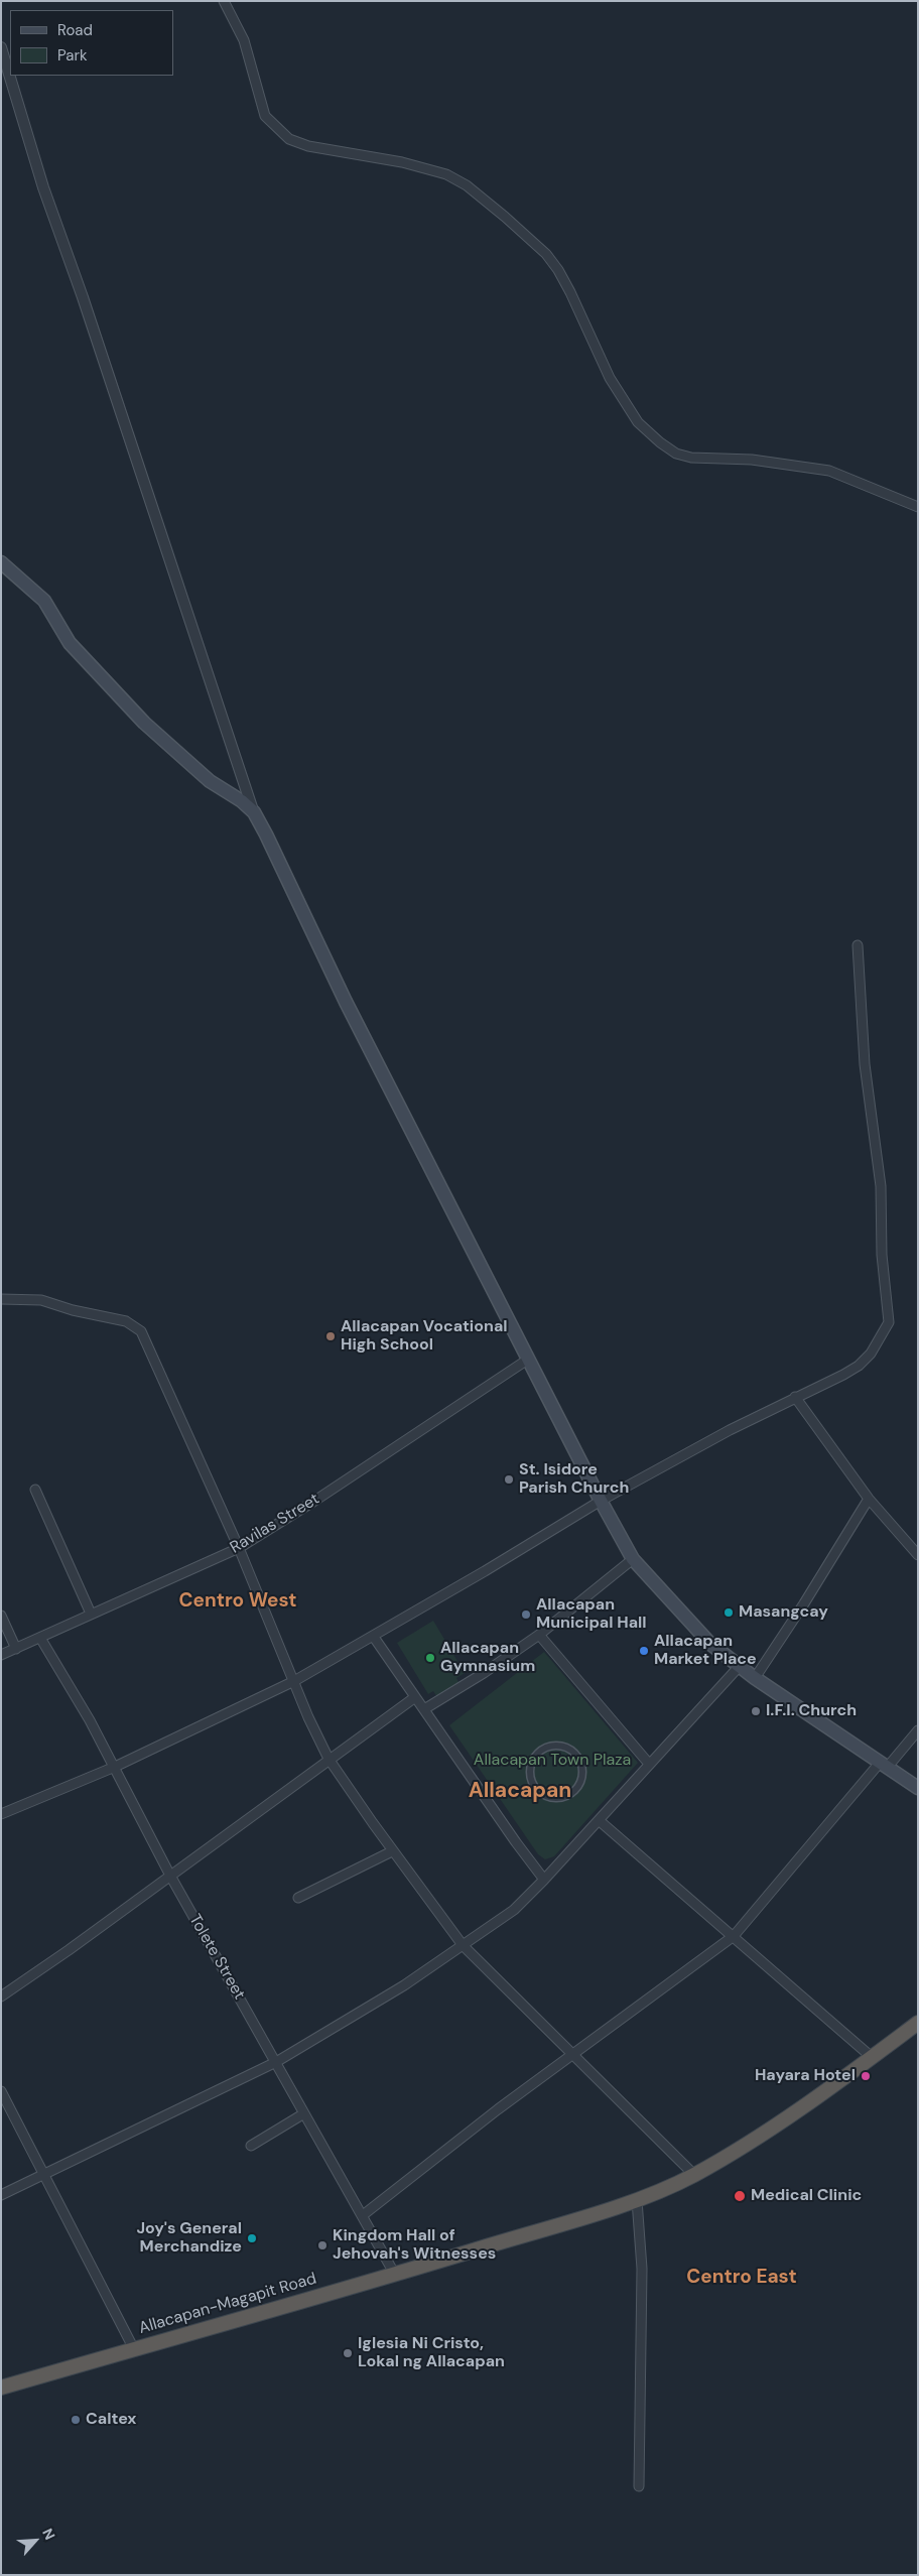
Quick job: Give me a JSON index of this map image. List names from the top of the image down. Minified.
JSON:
{"streets":{"highway":["Allacapan-Magapit Road"],"street":["Ravilas Street","Tolete Street"]},"crossings":[["Ravilas Street","Tolete Street"],["Tolete Street","Allacapan-Magapit Road"]],"districts":["Centro West","Allacapan","Centro East"],"parks":["Allacapan Town Plaza"],"places":["Allacapan Vocational High School","St. Isidore Parish Church","Masangcay","Allacapan Municipal Hall","Allacapan Market Place","Allacapan Gymnasium","I.F.I. Church","Hayara Hotel","Medical Clinic","Joy's General Merchandize","Kingdom Hall of Jehovah's Witnesses","Iglesia Ni Cristo, Lokal ng Allacapan","Caltex"],"legend":["Road","Park"],"north":"top right"}
